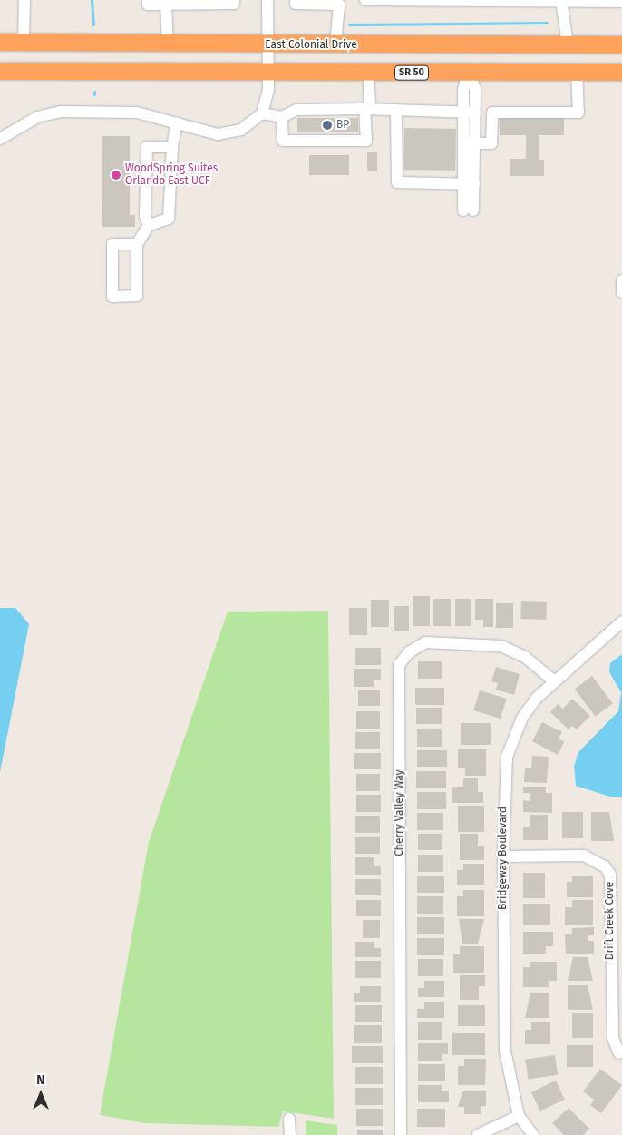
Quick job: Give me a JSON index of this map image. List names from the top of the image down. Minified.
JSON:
{"streets":{"highway":["East Colonial Drive","SR 50"],"street":["Cherry Valley Way","Bridgeway Boulevard","Drift Creek Cove"]},"crossings":[["Cherry Valley Way","Bridgeway Boulevard"],["Bridgeway Boulevard","Drift Creek Cove"]],"places":["BP","WoodSpring Suites Orlando East UCF"],"north":"top"}
